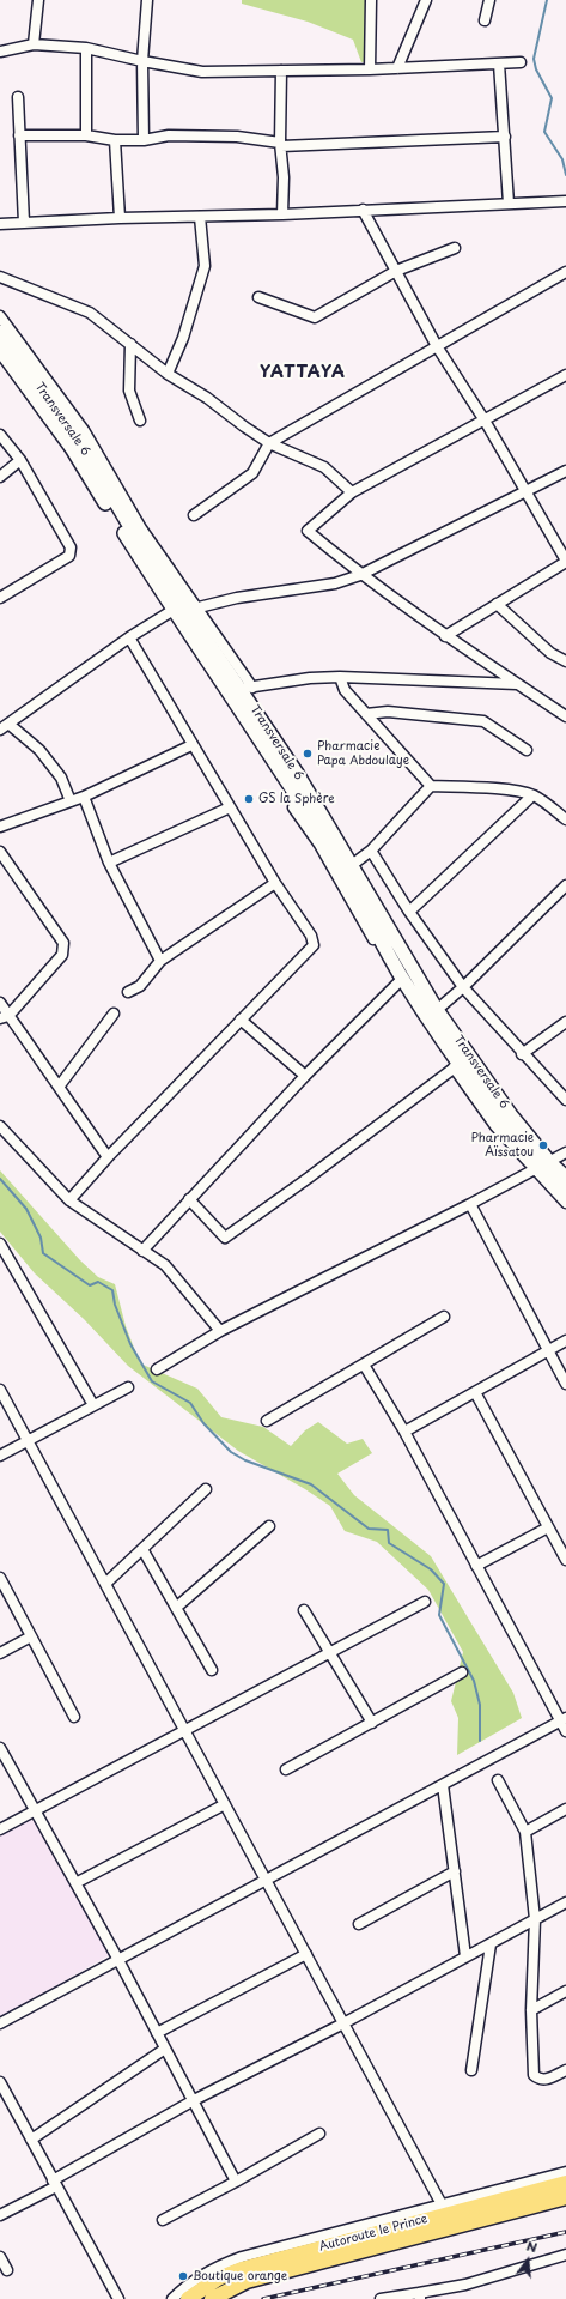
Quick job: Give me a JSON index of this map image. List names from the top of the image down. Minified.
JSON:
{"streets":{"main road":["Transversale 6","Autoroute le Prince"]},"districts":["YATTAYA"],"places":["Pharmacie Papa Abdoulaye","GS la Sphère","Pharmacie Aïssatou","Boutique orange"],"north":"top"}
